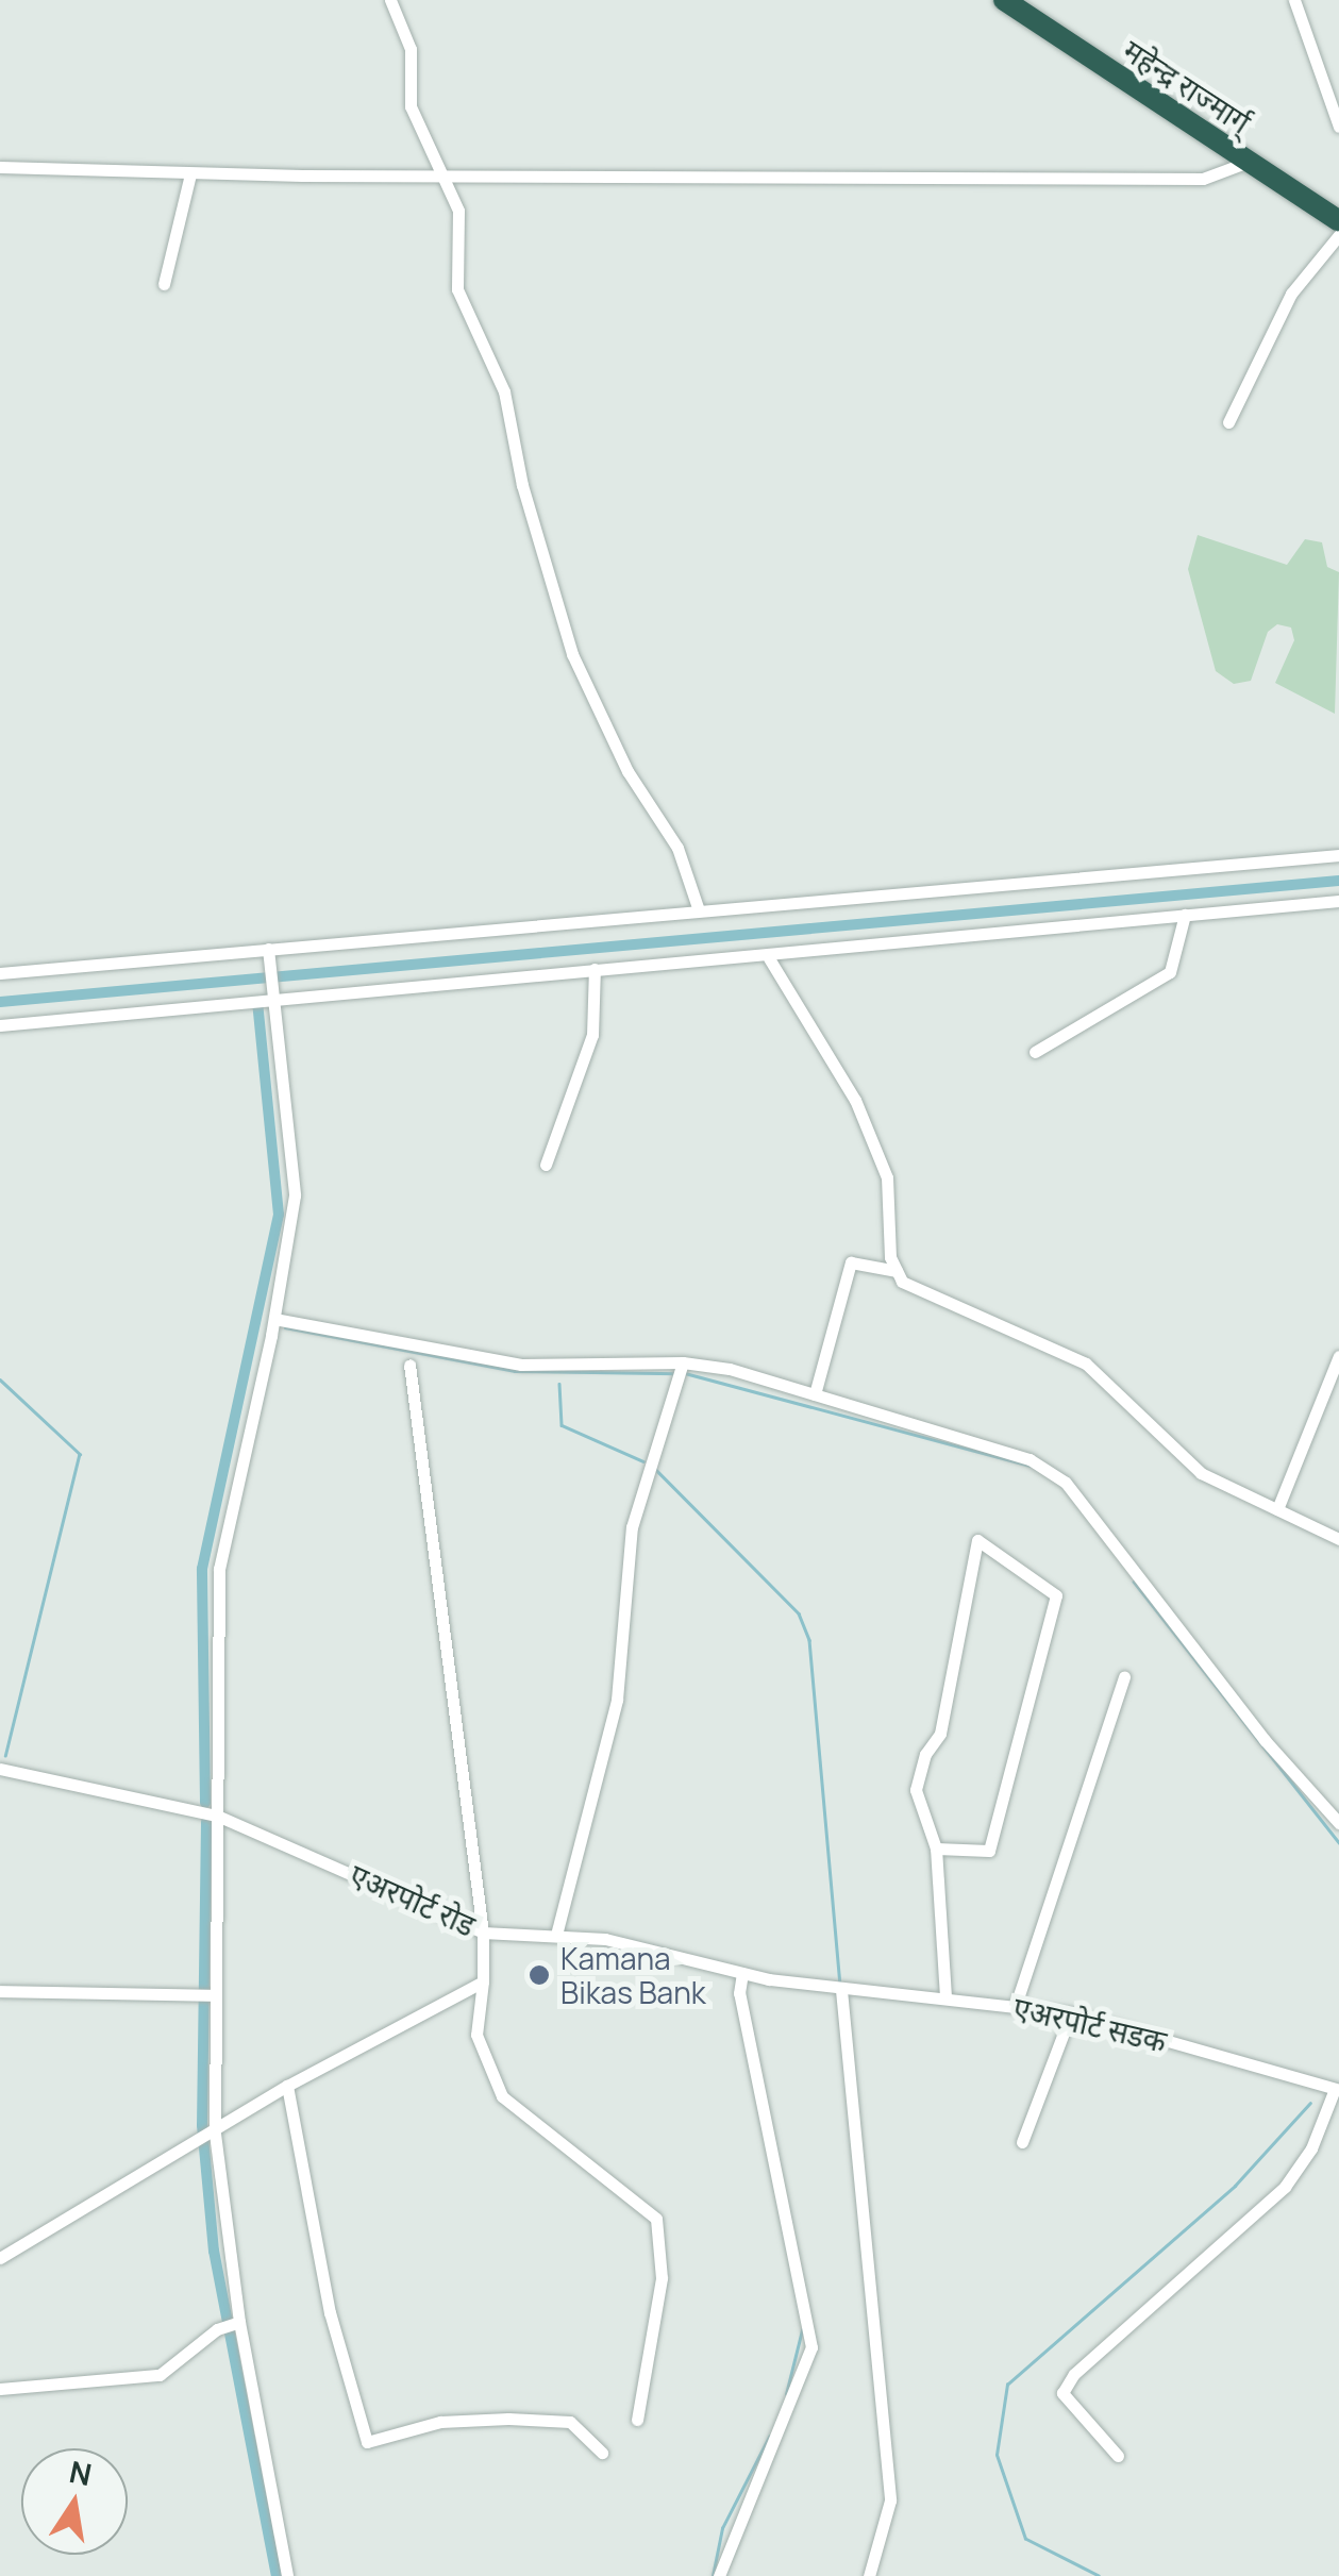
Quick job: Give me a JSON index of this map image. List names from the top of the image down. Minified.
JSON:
{"streets":{"highway":["महेन्द्र राज्मार्ग्"],"street":["एअरपोर्ट रोड","एअरपोर्ट सडक"]},"crossings":[["एअरपोर्ट रोड","एअरपोर्ट सडक"]],"places":["Kamana Bikas Bank"],"north":"top"}
